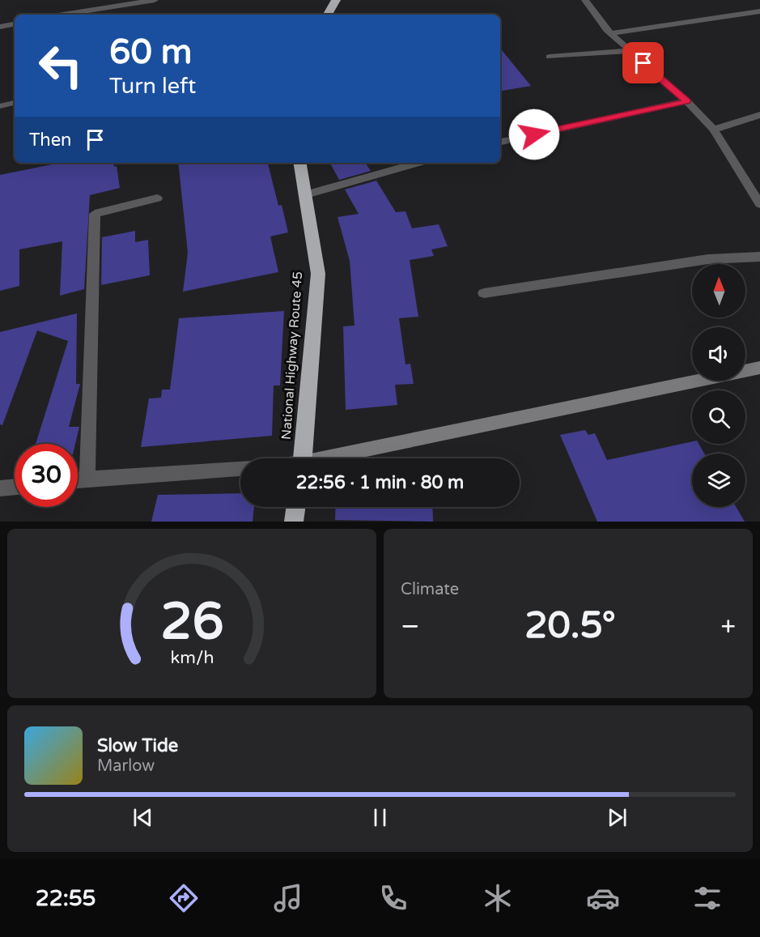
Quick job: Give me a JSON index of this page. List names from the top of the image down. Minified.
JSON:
{"streets":{"highway":["National Highway Route 45"]},"north":"top","page":{"turn":["60 m","Turn left"],"then":"Then","limit":"30","trip":"22:56 · 1 min · 80 m","tile":"Climate","heat":["−","20.5°","+"],"song":["Slow Tide","Marlow"],"tabs":"22:55","gauge":["26","km/h"]}}
